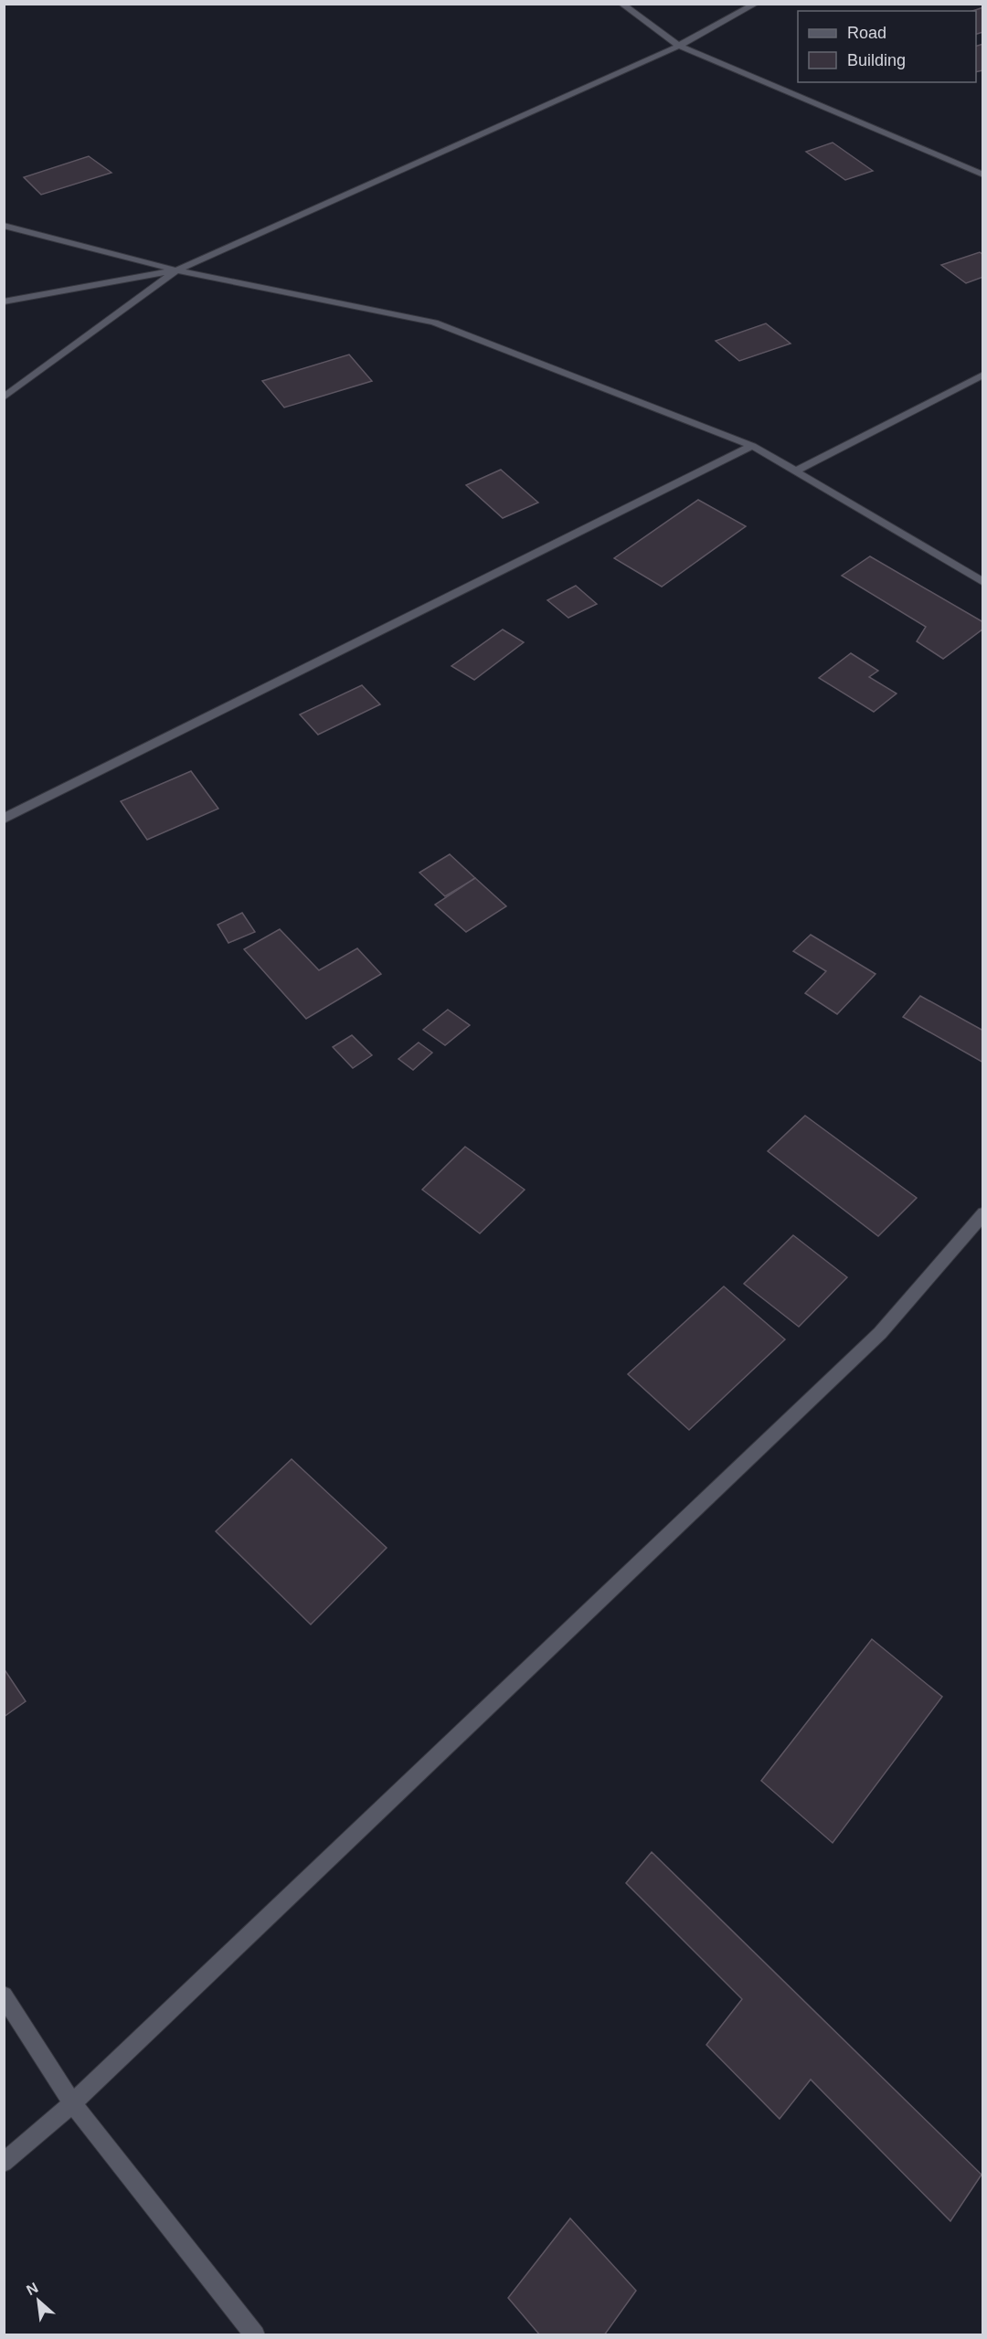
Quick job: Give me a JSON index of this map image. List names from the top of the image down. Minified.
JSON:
{"legend":["Road","Building"],"north":"top left"}
